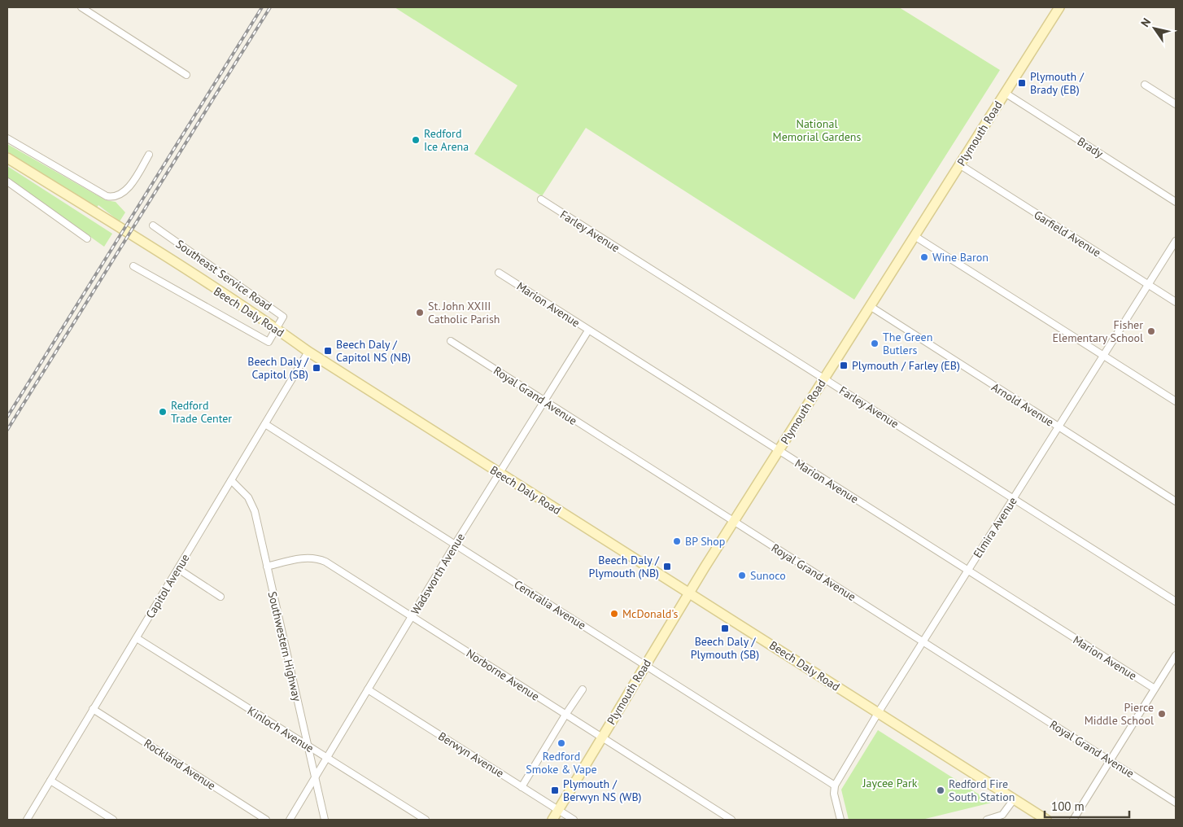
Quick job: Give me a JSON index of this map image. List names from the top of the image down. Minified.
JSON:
{"streets":{"main road":["Plymouth Road","Beech Daly Road"],"street":["Brady","Farley Avenue","Garfield Avenue","Southeast Service Road","Marion Avenue","Royal Grand Avenue","Arnold Avenue","Elmira Avenue","Wadsworth Avenue","Capitol Avenue","Centralia Avenue","Southwestern Highway","Norborne Avenue","Kinloch Avenue","Berwyn Avenue","Rockland Avenue"]},"crossings":[["Plymouth Road","Brady"],["Plymouth Road","Farley Avenue"],["Plymouth Road","Garfield Avenue"],["Plymouth Road","Marion Avenue"],["Plymouth Road","Beech Daly Road"],["Plymouth Road","Royal Grand Avenue"],["Plymouth Road","Arnold Avenue"],["Plymouth Road","Centralia Avenue"],["Plymouth Road","Norborne Avenue"],["Plymouth Road","Berwyn Avenue"],["Farley Avenue","Elmira Avenue"],["Garfield Avenue","Elmira Avenue"],["Southeast Service Road","Beech Daly Road"],["Marion Avenue","Elmira Avenue"],["Marion Avenue","Wadsworth Avenue"],["Beech Daly Road","Elmira Avenue"],["Beech Daly Road","Wadsworth Avenue"],["Beech Daly Road","Capitol Avenue"],["Royal Grand Avenue","Elmira Avenue"],["Royal Grand Avenue","Wadsworth Avenue"],["Arnold Avenue","Elmira Avenue"],["Elmira Avenue","Centralia Avenue"],["Wadsworth Avenue","Centralia Avenue"],["Wadsworth Avenue","Southwestern Highway"],["Wadsworth Avenue","Norborne Avenue"],["Wadsworth Avenue","Kinloch Avenue"],["Wadsworth Avenue","Berwyn Avenue"],["Capitol Avenue","Centralia Avenue"],["Capitol Avenue","Southwestern Highway"],["Capitol Avenue","Kinloch Avenue"],["Capitol Avenue","Rockland Avenue"],["Southwestern Highway","Norborne Avenue"],["Southwestern Highway","Kinloch Avenue"]],"parks":["National Memorial Gardens","Jaycee Park"],"places":{"transit":["Plymouth / Brady (EB)","Beech Daly / Capitol NS (NB)","Plymouth / Farley (EB)","Beech Daly / Capitol (SB)","Beech Daly / Plymouth (NB)","Beech Daly / Plymouth (SB)","Plymouth / Berwyn NS (WB)"],"other":["Redford Ice Arena","Wine Baron","St. John XXIII Catholic Parish","Fisher Elementary School","The Green Butlers","Redford Trade Center","BP Shop","Sunoco","McDonald's","Pierce Middle School","Redford Smoke & Vape","Redford Fire South Station"]},"scale_bar":"100 m","north":"top left"}
